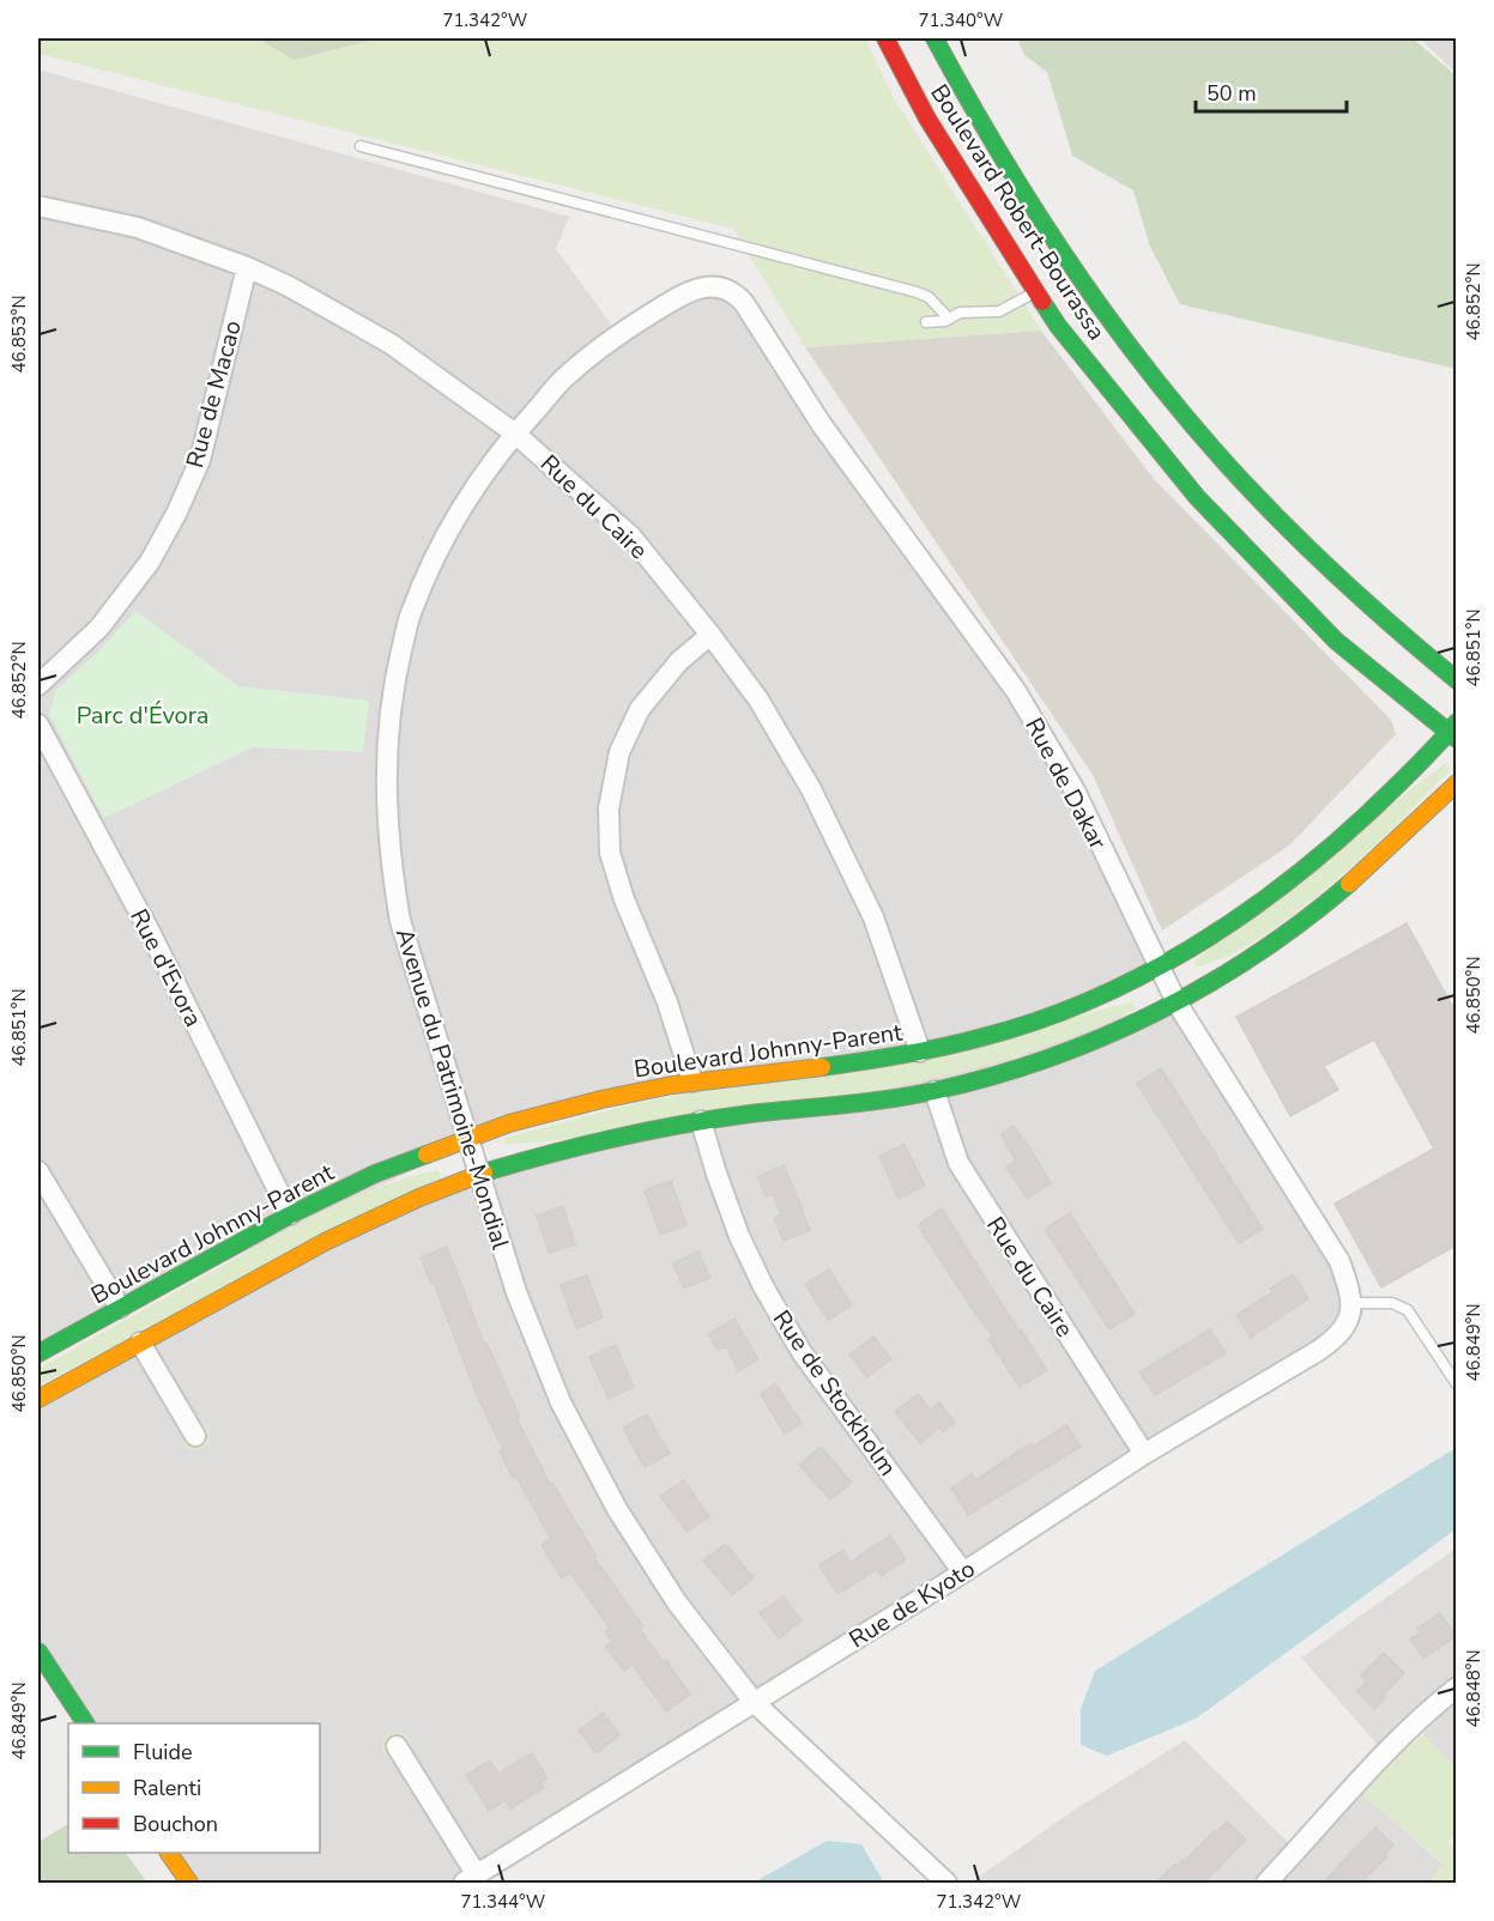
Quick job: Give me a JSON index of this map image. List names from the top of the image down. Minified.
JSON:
{"streets":{"main road":["Boulevard Robert-Bourassa","Boulevard Johnny-Parent"],"street":["Rue de Macao","Rue du Caire","Rue de Dakar","Rue d'Evora","Avenue du Patrimoine-Mondial","Rue de Stockholm","Rue de Kyoto"]},"crossings":[["Boulevard Robert-Bourassa","Boulevard Johnny-Parent"],["Rue de Macao","Rue du Caire"],["Rue du Caire","Boulevard Johnny-Parent"],["Rue du Caire","Avenue du Patrimoine-Mondial"],["Rue du Caire","Rue de Kyoto"],["Rue de Dakar","Boulevard Johnny-Parent"],["Rue de Dakar","Avenue du Patrimoine-Mondial"],["Rue de Dakar","Rue de Kyoto"],["Rue d'Evora","Boulevard Johnny-Parent"],["Boulevard Johnny-Parent","Avenue du Patrimoine-Mondial"],["Avenue du Patrimoine-Mondial","Rue de Kyoto"],["Rue de Stockholm","Rue de Kyoto"]],"parks":["Parc d'Évora"],"legend":["Fluide","Ralenti","Bouchon"],"scale_bar":"50 m","coordinates":["71.342°W","71.340°W","46.852°N","46.853°N","46.851°N","46.850°N","46.849°N","46.848°N","71.344°W"]}
